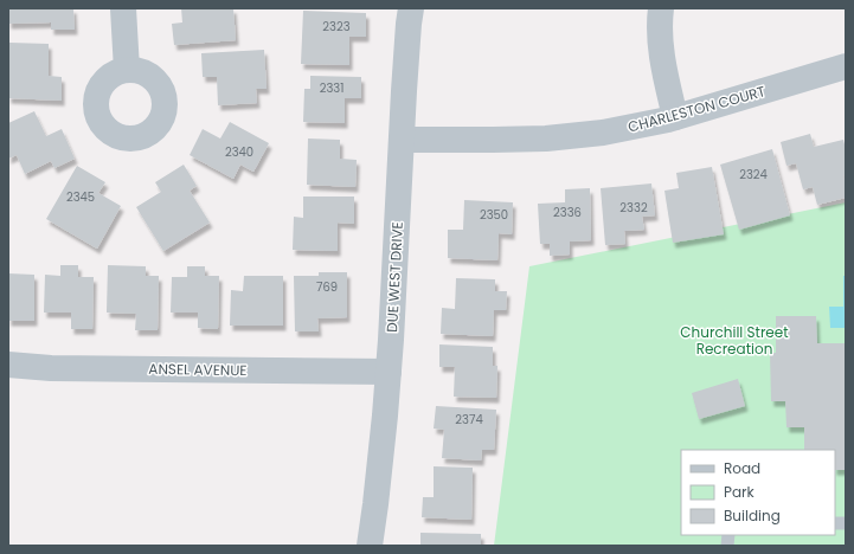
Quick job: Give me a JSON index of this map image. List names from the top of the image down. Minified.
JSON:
{"streets":{"street":["CHARLESTON COURT","DUE WEST DRIVE","ANSEL AVENUE"]},"crossings":[["CHARLESTON COURT","DUE WEST DRIVE"],["DUE WEST DRIVE","ANSEL AVENUE"]],"parks":["Churchill Street Recreation"],"house_numbers":["2323","2331","2340","2324","2345","2332","2336","2350","769","2374"],"legend":["Road","Park","Building"]}
